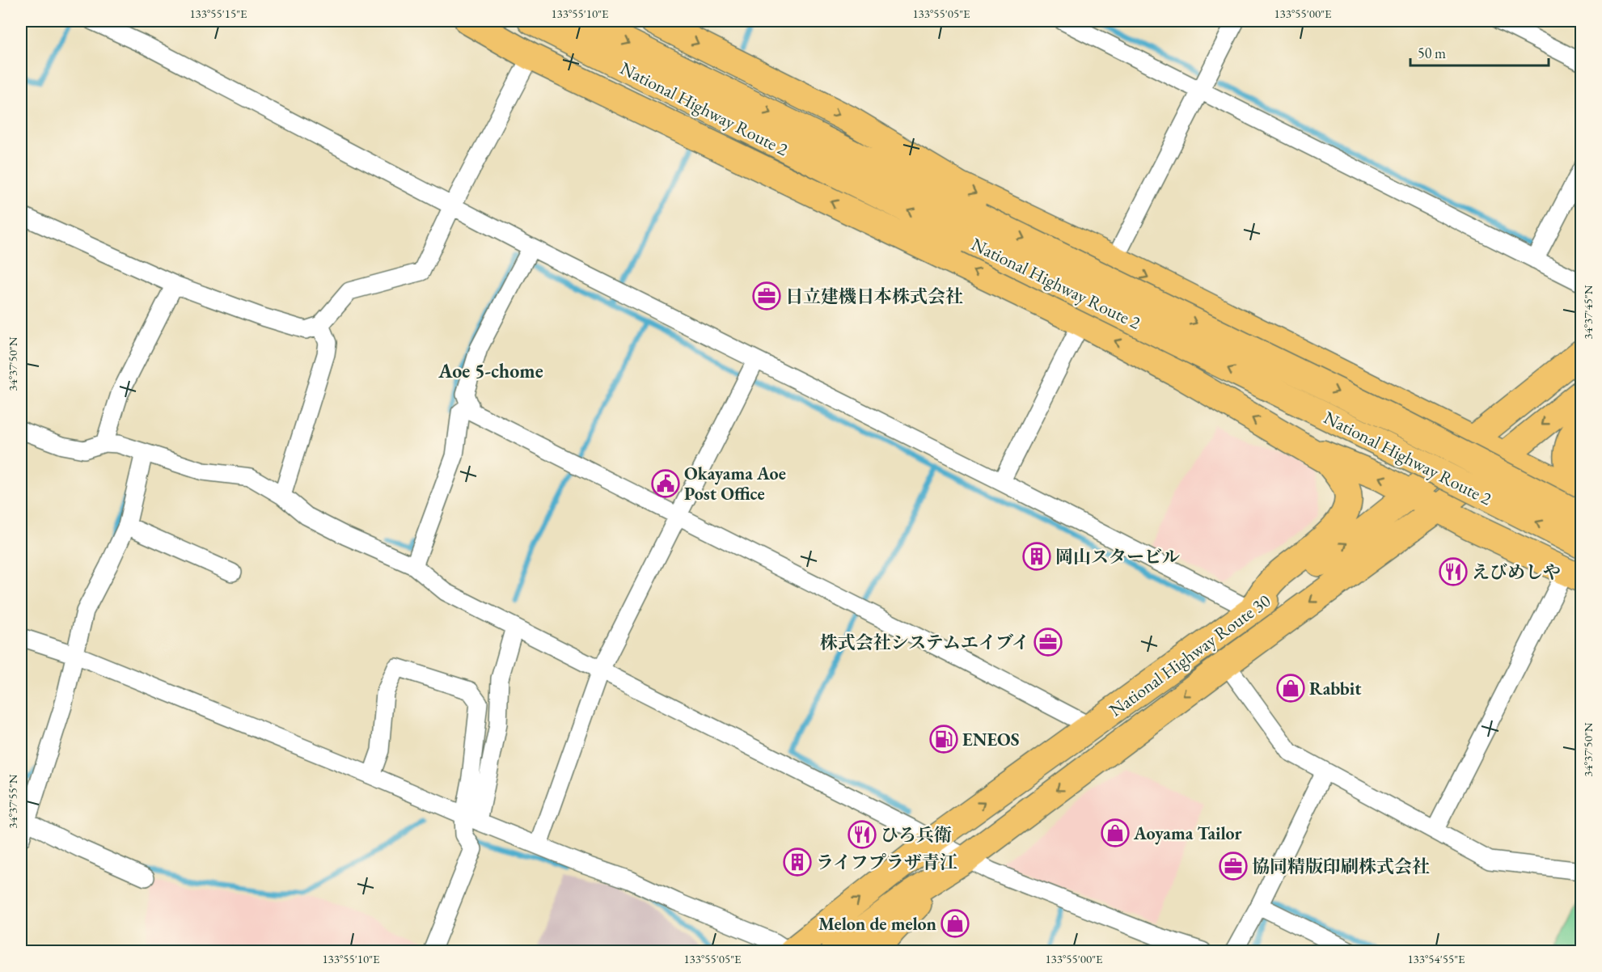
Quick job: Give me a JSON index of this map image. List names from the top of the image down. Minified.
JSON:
{"streets":{"highway":["National Highway Route 2","National Highway Route 30"]},"districts":["Aoe 5-chome"],"places":{"office":["日立建機日本株式会社","株式会社システムエイブイ","協同精版印刷株式会社"],"public building":["Okayama Aoe Post Office"],"building":["岡山スタービル","ライフプラザ青江"],"restaurant":["えびめしや","ひろ兵衛"],"shop":["Rabbit","Aoyama Tailor","Melon de melon"],"fuel station":["ENEOS"]},"scale_bar":"50 m","coordinates":["133°55'15\"E","133°55'10\"E","133°55'05\"E","133°55'00\"E","34°37'45\"N","34°37'50\"N","34°37'55\"N","133°54'55\"E"]}
